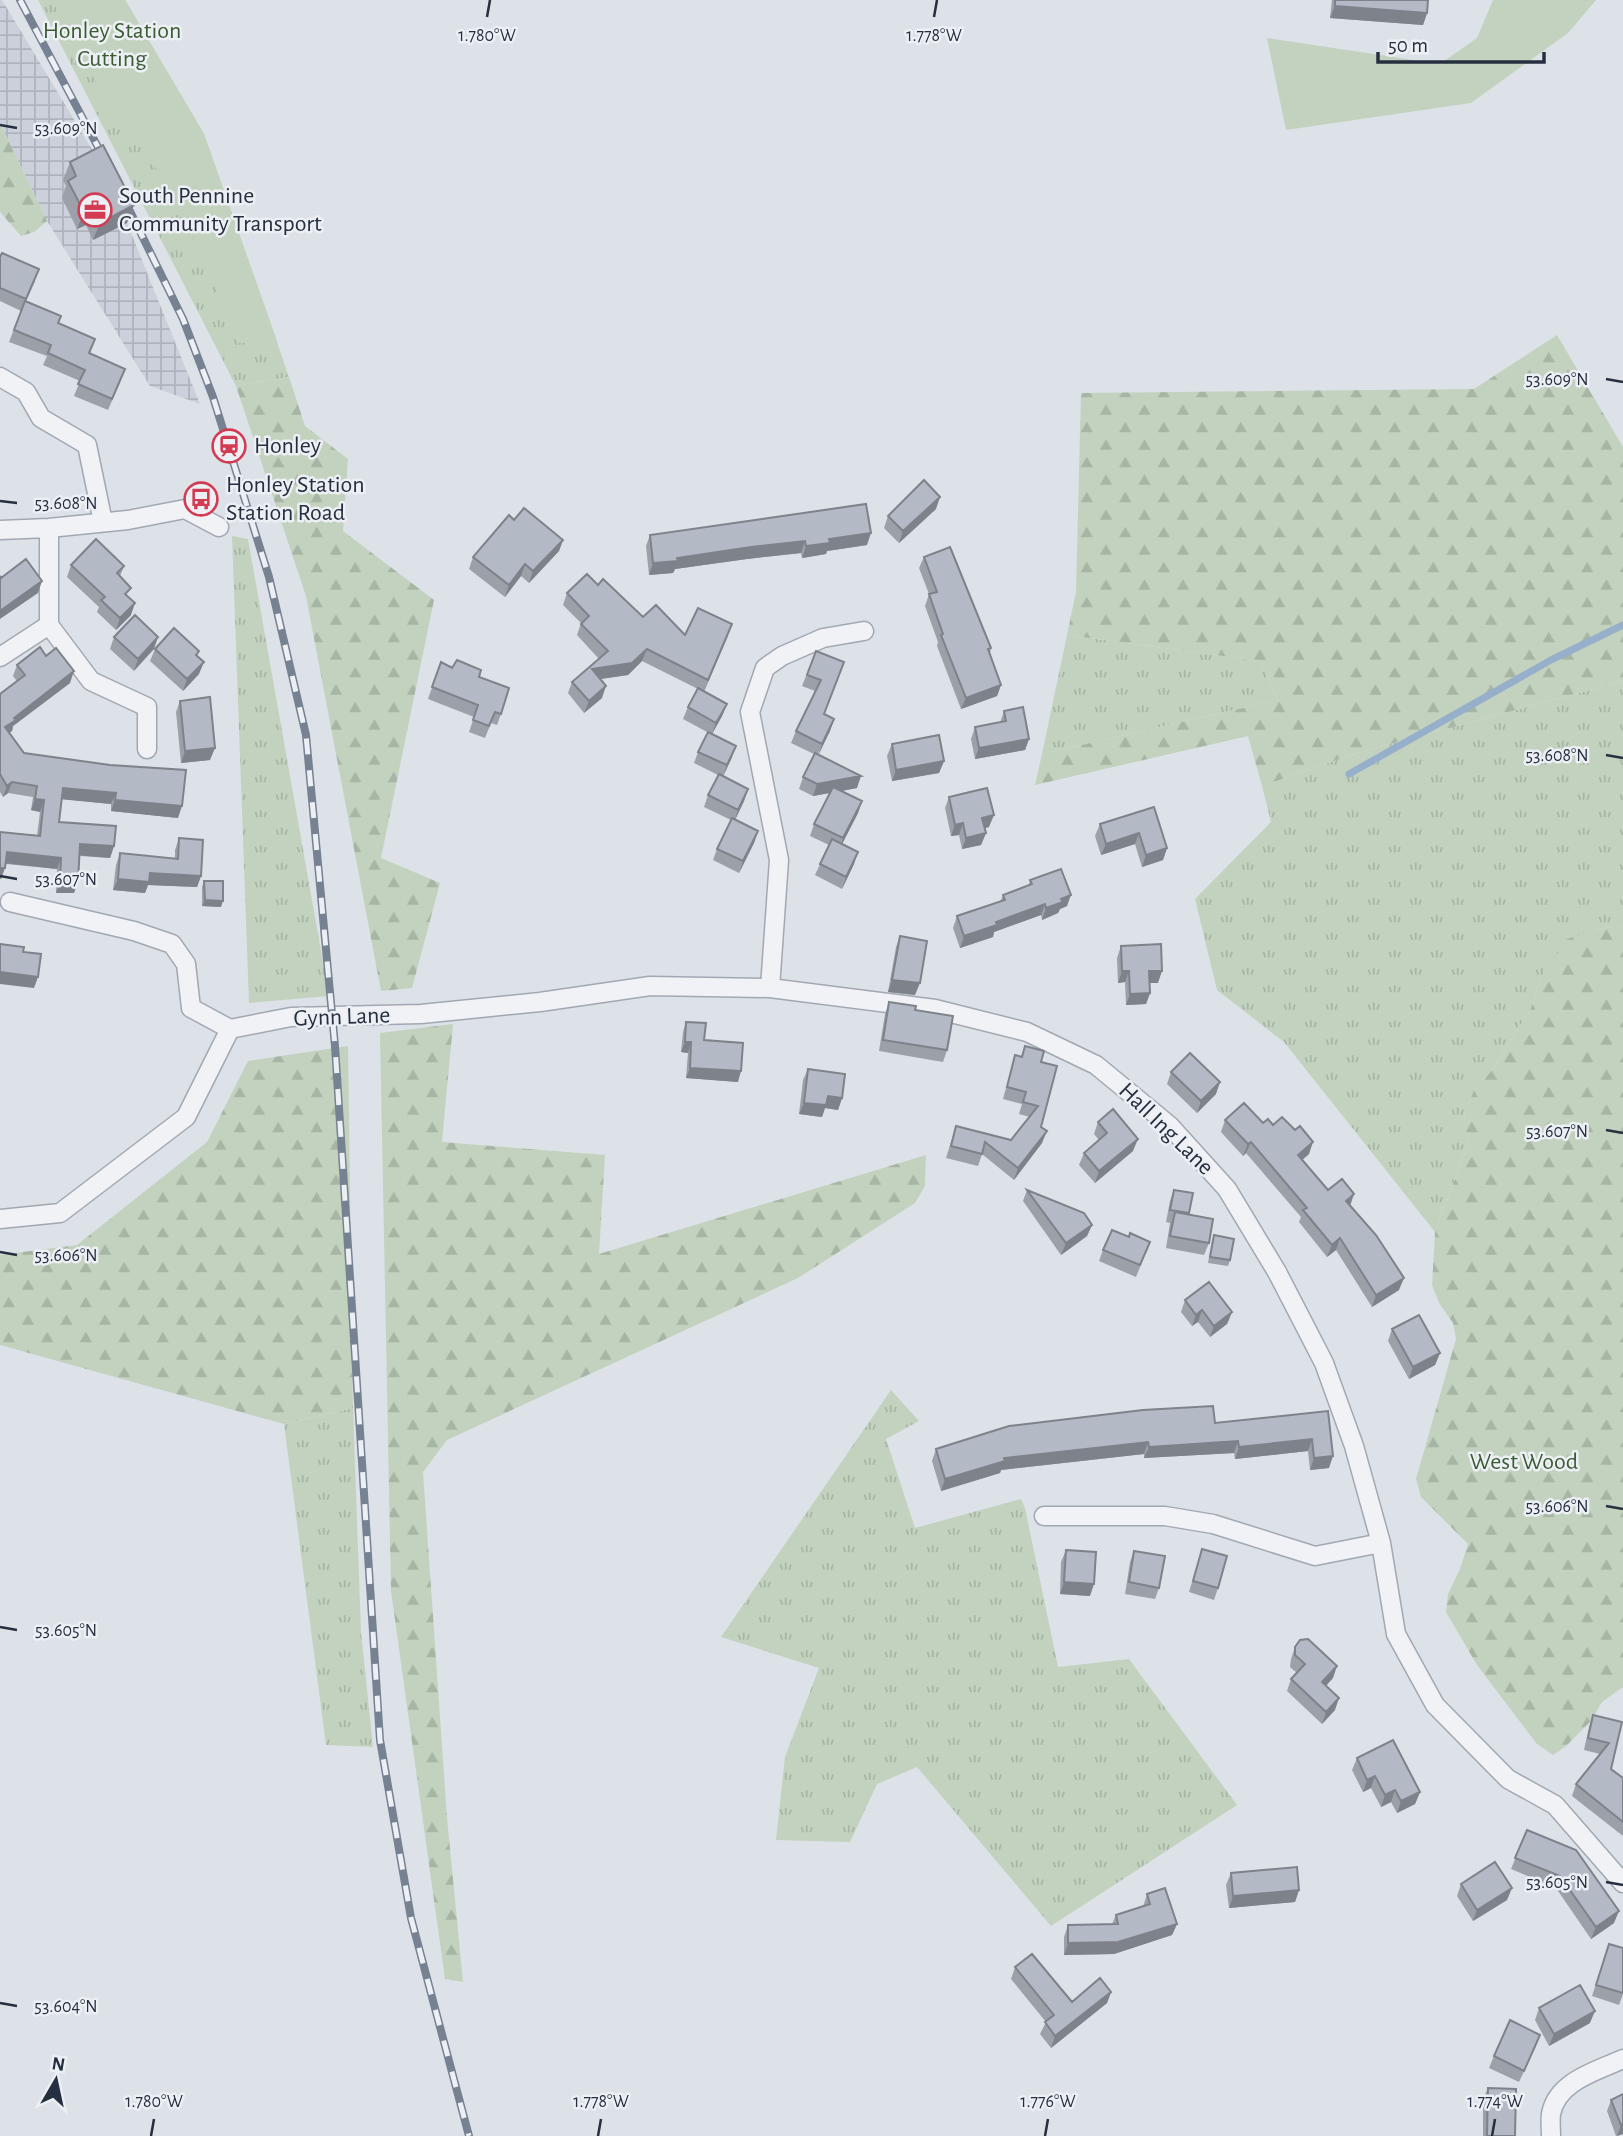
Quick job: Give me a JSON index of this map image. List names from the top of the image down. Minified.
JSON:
{"streets":{"street":["Gynn Lane","Hall Ing Lane"]},"crossings":[["Gynn Lane","Hall Ing Lane"]],"parks":["Honley Station Cutting","West Wood"],"places":{"office":["South Pennine Community Transport"],"station":["Honley"],"bus stop":["Honley Station Station Road"]},"scale_bar":"50 m","north":"top","coordinates":["1.780°W","1.778°W","53.609°N","53.608°N","53.607°N","53.606°N","53.605°N","53.604°N","1.776°W","1.774°W"]}
